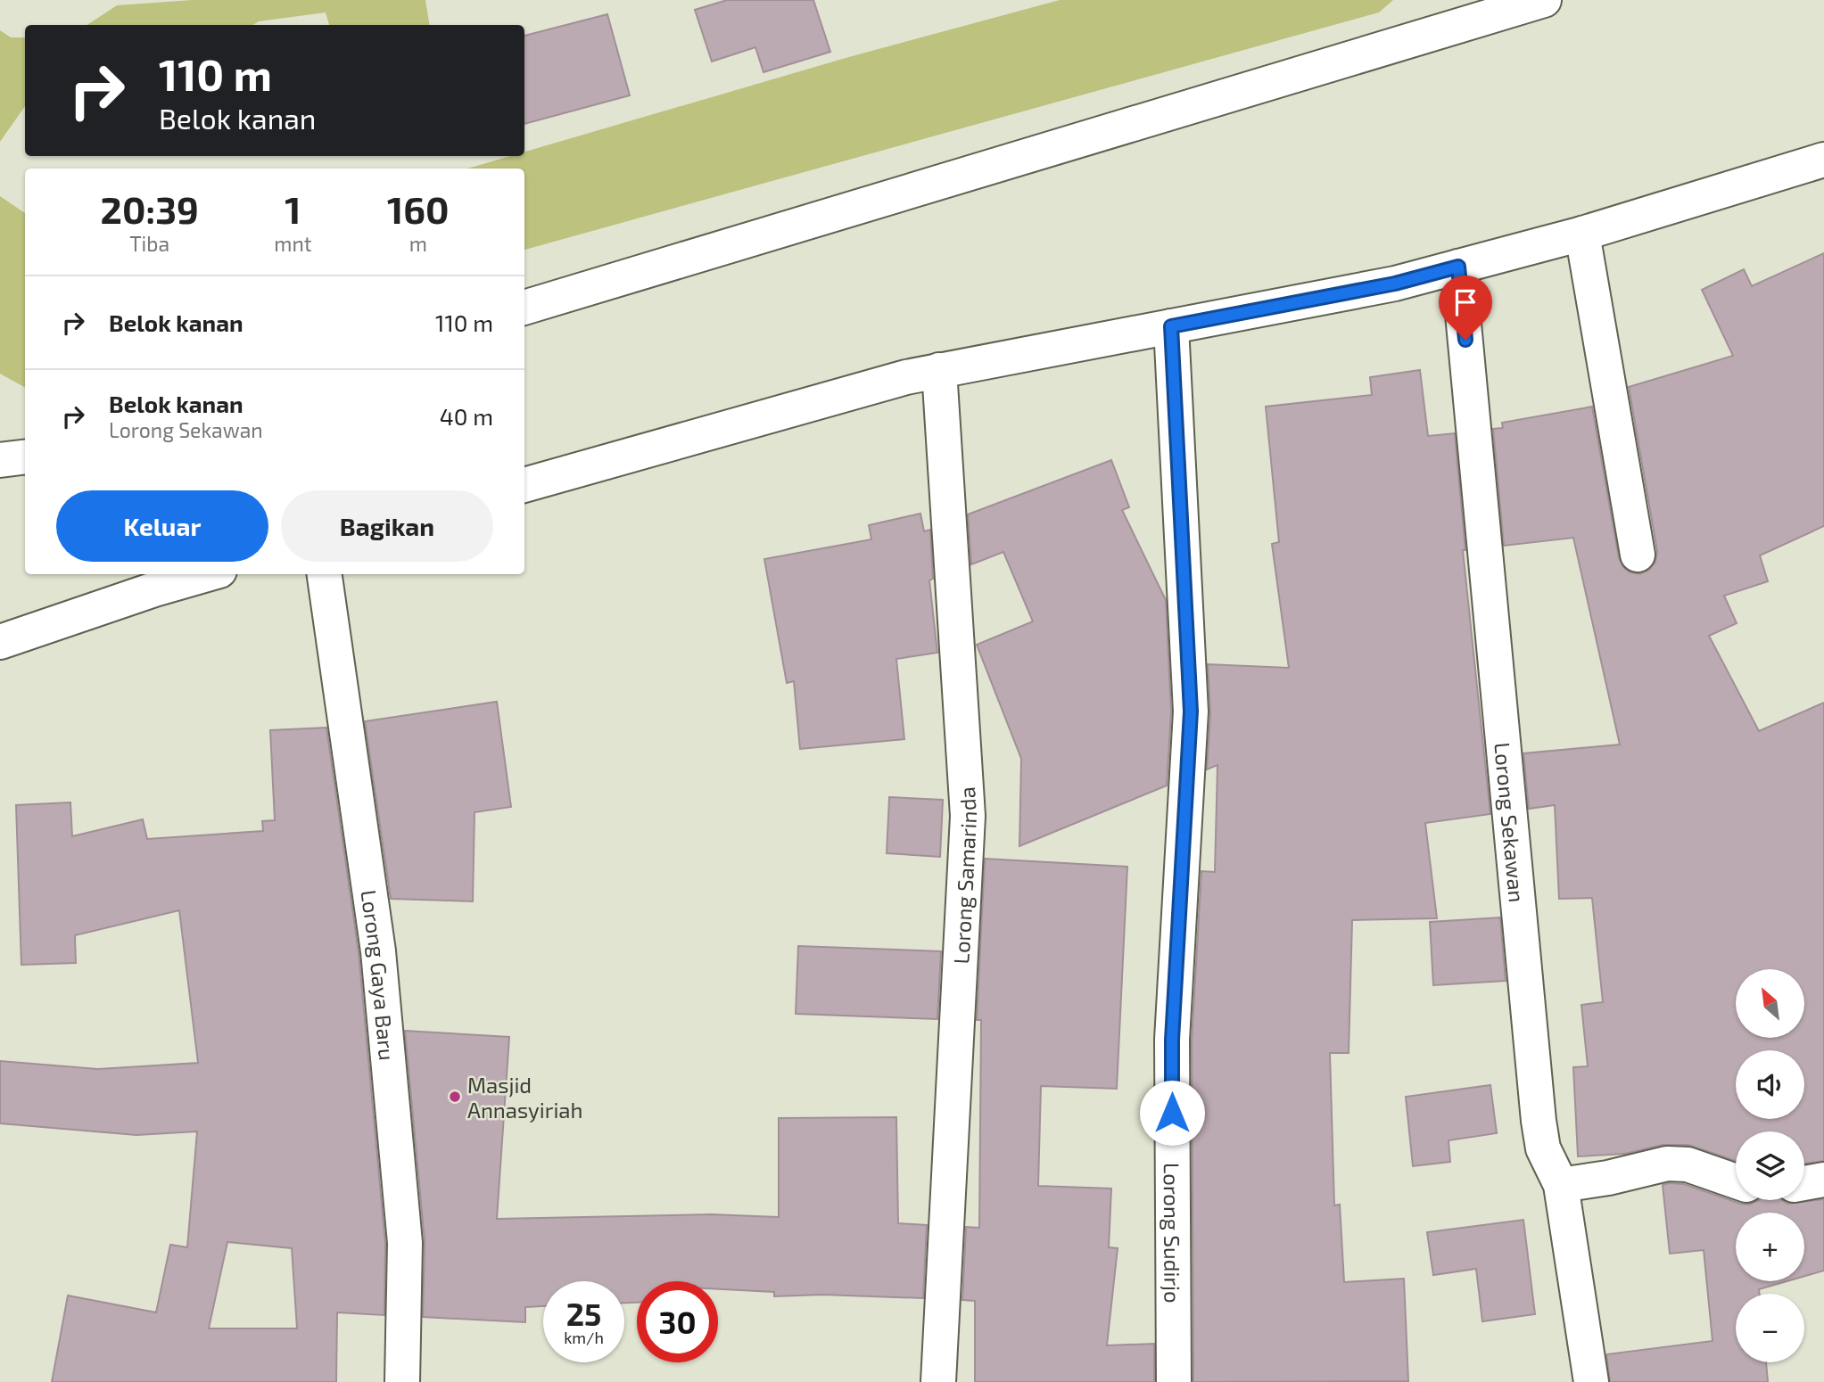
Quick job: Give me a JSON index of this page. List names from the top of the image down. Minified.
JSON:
{"streets":{"street":["Lorong Sekawan","Lorong Samarinda","Lorong Gaya Baru","Lorong Sudirjo"]},"places":["Masjid Annasyiriah"],"north":"top left","page":{"turn":["110 m","Belok kanan"],"eta":["20:39","Tiba","1","mnt","160","m"],"list":[{"name":"Belok kanan","value":"110 m"},{"name":"Belok kanan","note":"Lorong Sekawan","value":"40 m"}],"buttons":["Keluar","Bagikan"],"map_buttons":["+","−"],"speed":"25 km/h","limit":"30"}}
